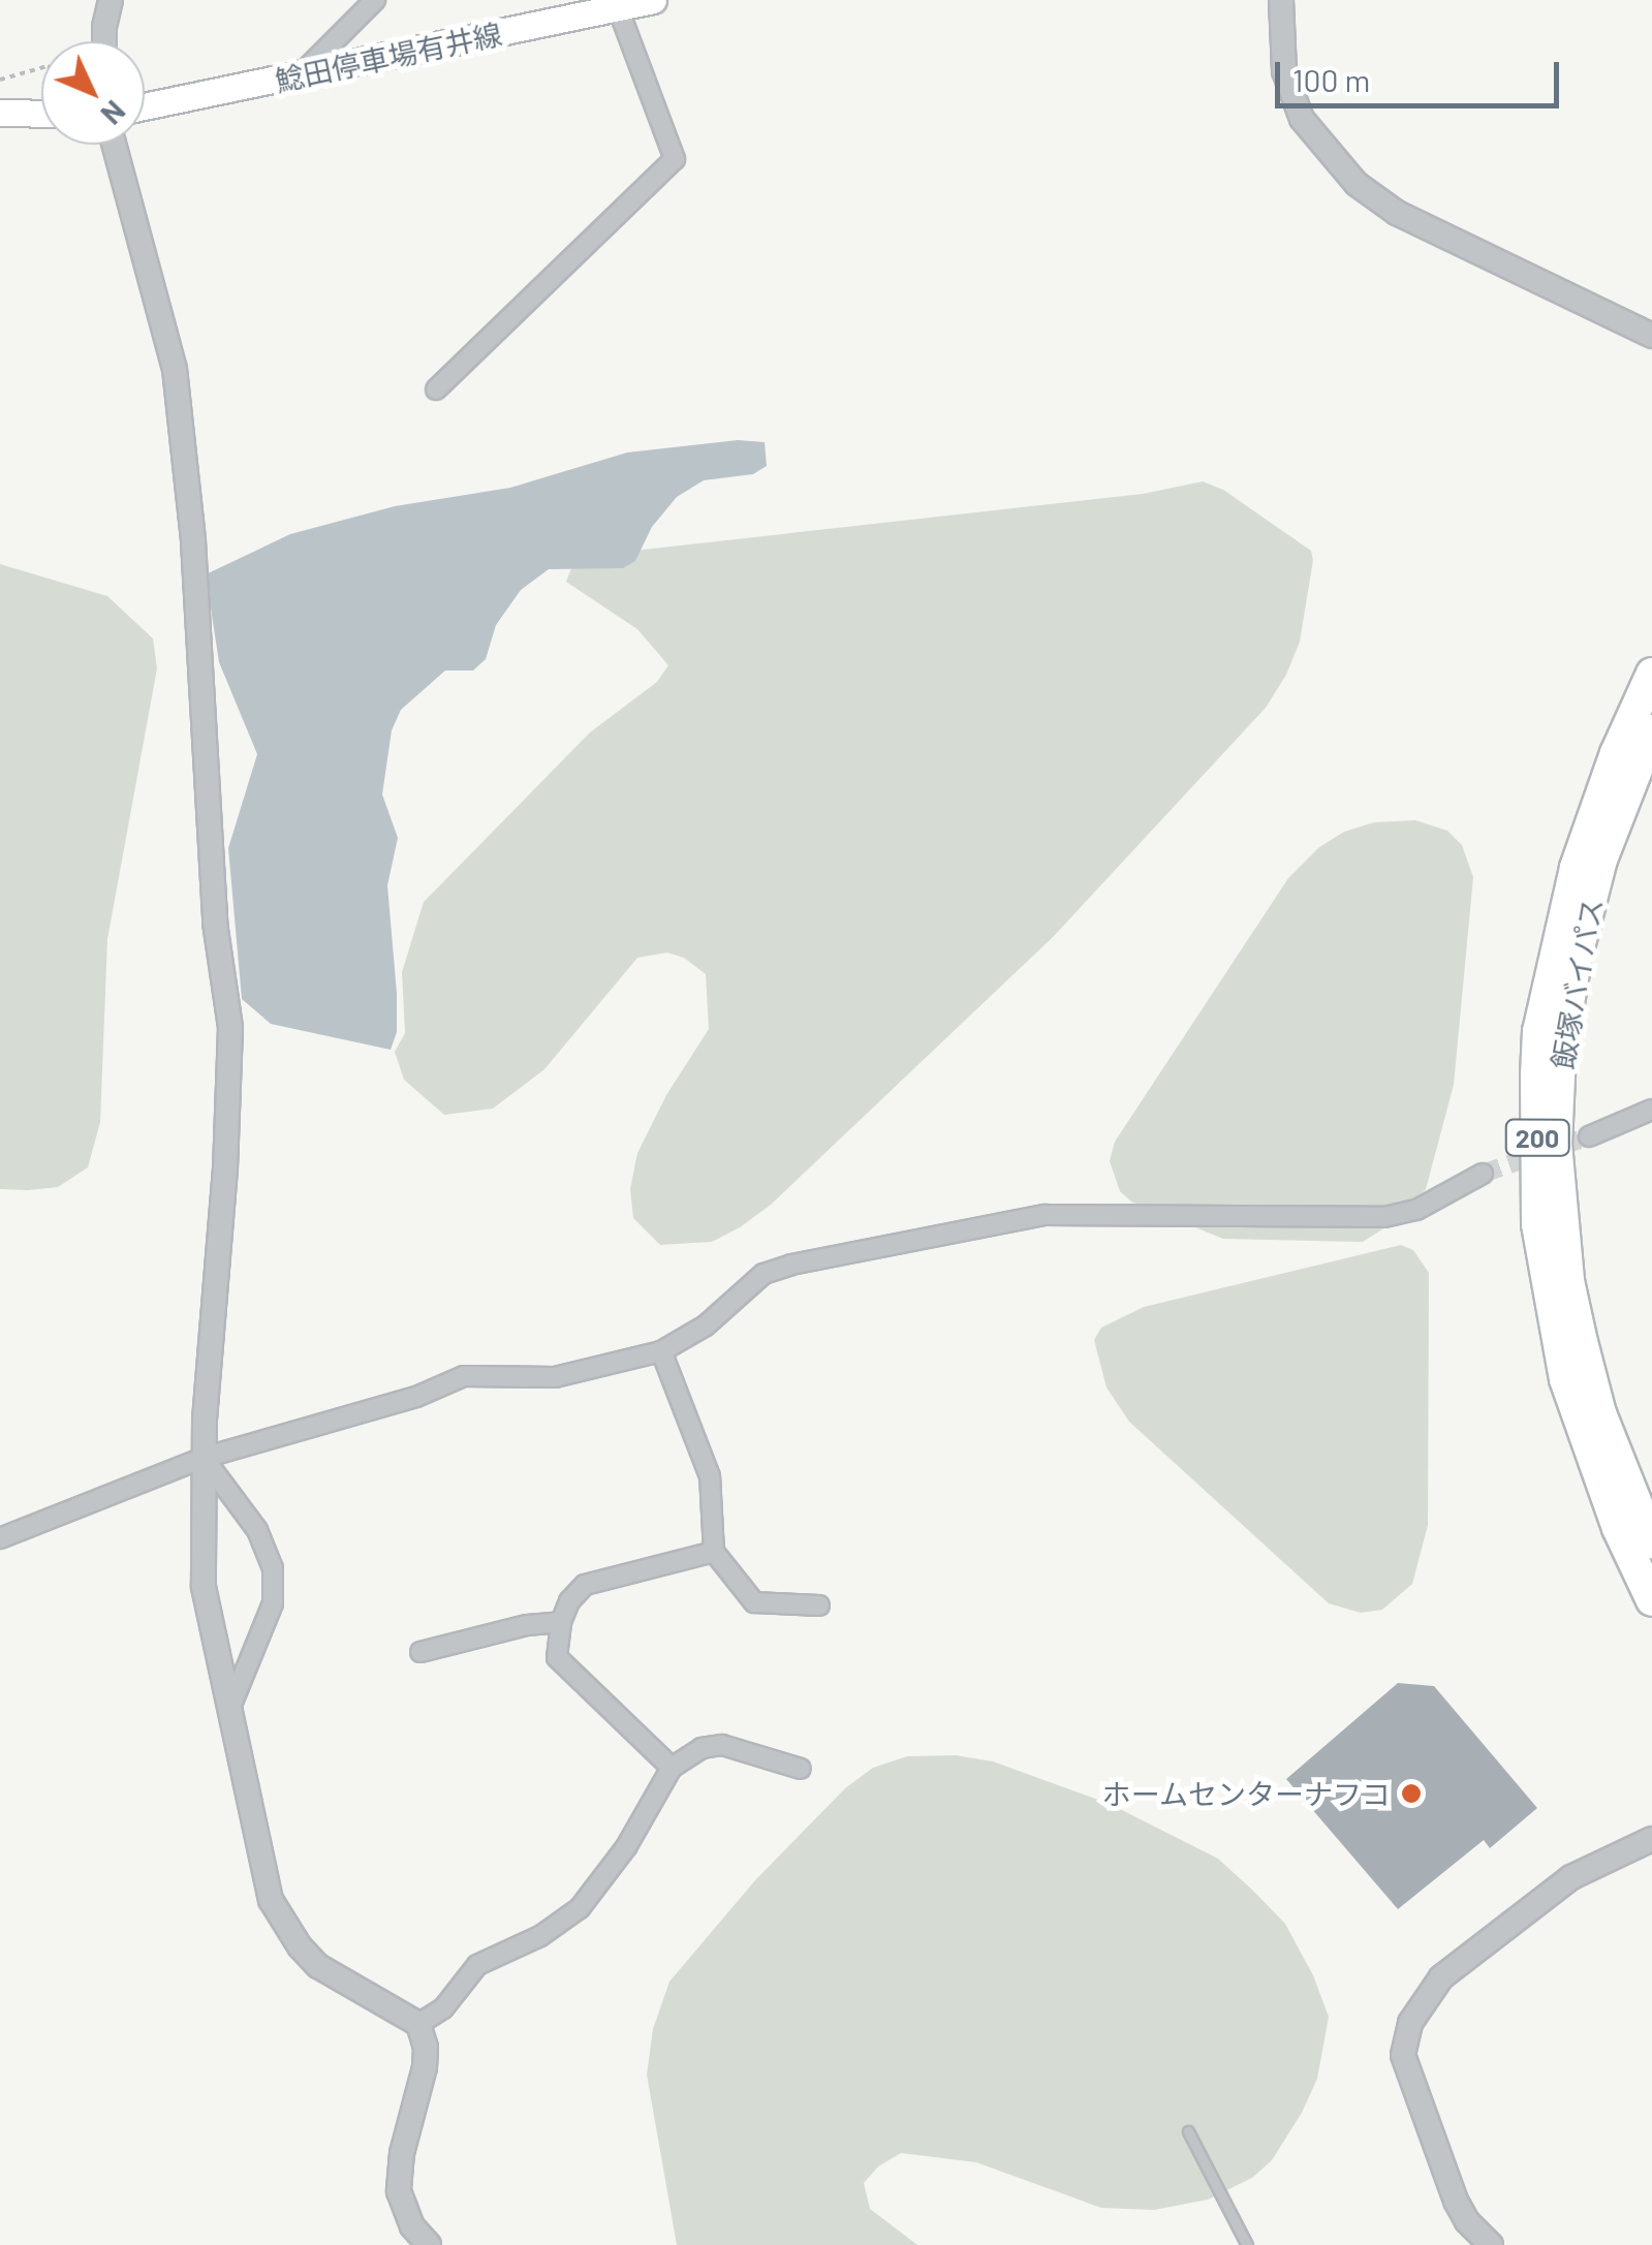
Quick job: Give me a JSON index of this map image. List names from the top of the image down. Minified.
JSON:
{"streets":{"highway":["飯塚バイパス","200"],"main road":["鯰田停車場有井線"]},"places":["ホームセンターナフコ"],"scale_bar":"100 m","north":"bottom right"}
